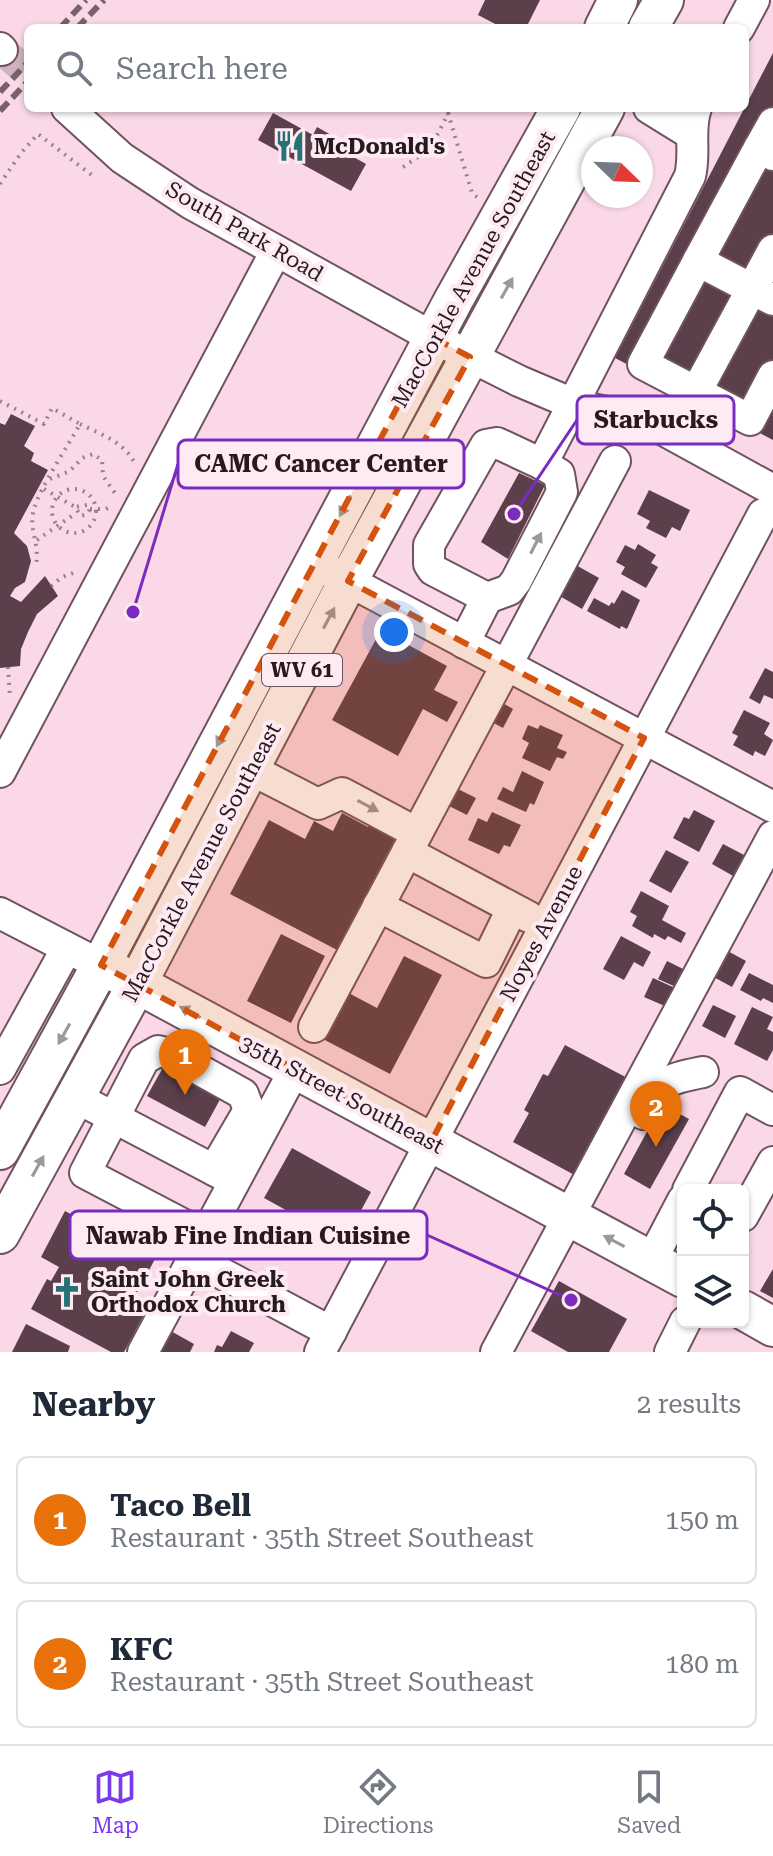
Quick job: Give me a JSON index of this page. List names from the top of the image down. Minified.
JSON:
{"streets":{"main road":["MacCorkle Avenue Southeast","WV 61","35th Street Southeast"],"street":["South Park Road","Noyes Avenue"]},"crossings":[["South Park Road","MacCorkle Avenue Southeast"],["South Park Road","Noyes Avenue"],["MacCorkle Avenue Southeast","35th Street Southeast"],["Noyes Avenue","35th Street Southeast"]],"places":{"restaurant":["McDonald's"],"other":["Starbucks","CAMC Cancer Center","Nawab Fine Indian Cuisine"],"church":["Saint John Greek Orthodox Church"]},"north":"bottom right","page":{"search":"Search here","pins":["1","2"],"heading":["Nearby","2 results"],"list":[{"mark":"1","name":"Taco Bell","note":"Restaurant · 35th Street Southeast","value":"150 m"},{"mark":"2","name":"KFC","note":"Restaurant · 35th Street Southeast","value":"180 m"}],"nav":["Map","Directions","Saved"]}}
